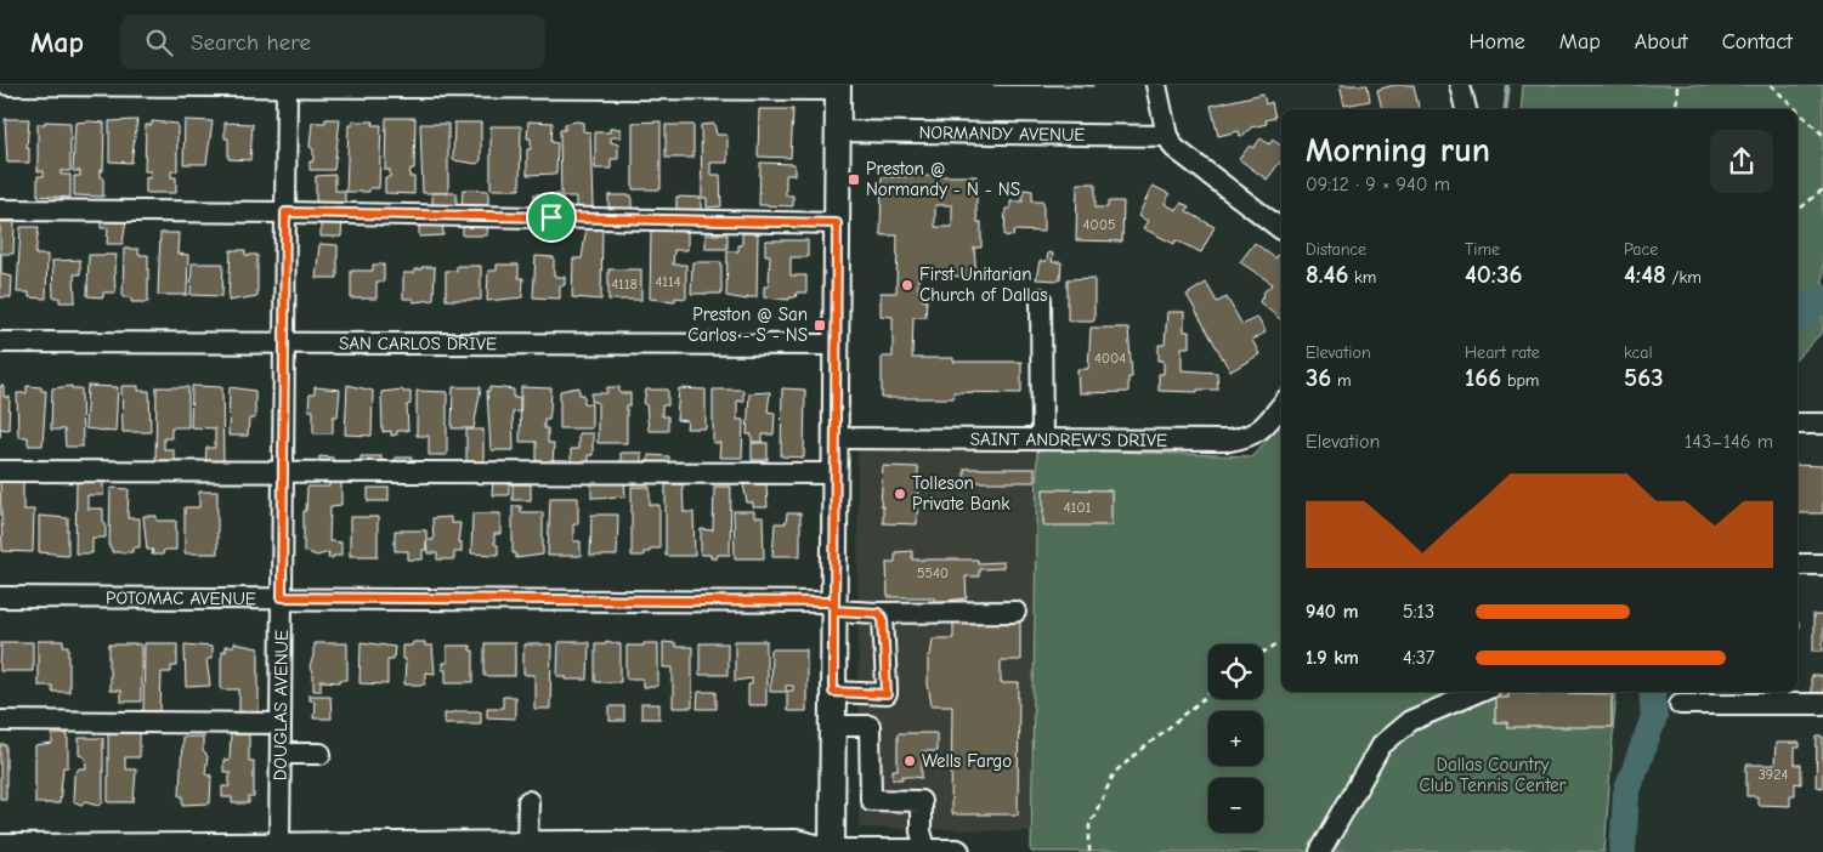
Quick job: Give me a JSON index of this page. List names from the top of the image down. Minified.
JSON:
{"streets":{"street":["NORMANDY AVENUE","SAN CARLOS DRIVE","SAINT ANDREW'S DRIVE","POTOMAC AVENUE","DOUGLAS AVENUE"]},"crossings":[["SAN CARLOS DRIVE","DOUGLAS AVENUE"],["POTOMAC AVENUE","DOUGLAS AVENUE"]],"parks":["Dallas Country Club Tennis Center"],"places":{"transit":["Preston @ Normandy - N - NS","Preston @ San Carlos - S - NS"],"other":["First Unitarian Church of Dallas","Tolleson Private Bank","Wells Fargo"]},"house_numbers":["4005","4114","4118","4004","4101","5540","3924"],"page":{"header":"Map","search":"Search here","nav":["Home","Map","About","Contact"],"heading":["Morning run","09:12 · 9 × 940 m"],"stats":[["Distance","8.46 km"],["Time","40:36"],["Pace","4:48 /km"],["Elevation","36 m"],["Heart rate","166 bpm"],["kcal","563"]],"chart":["Elevation","143–146 m"],"list":[{"name":"940 m","note":"5:13"},{"name":"1.9 km","note":"4:37"}],"map_buttons":["+","−"]}}
